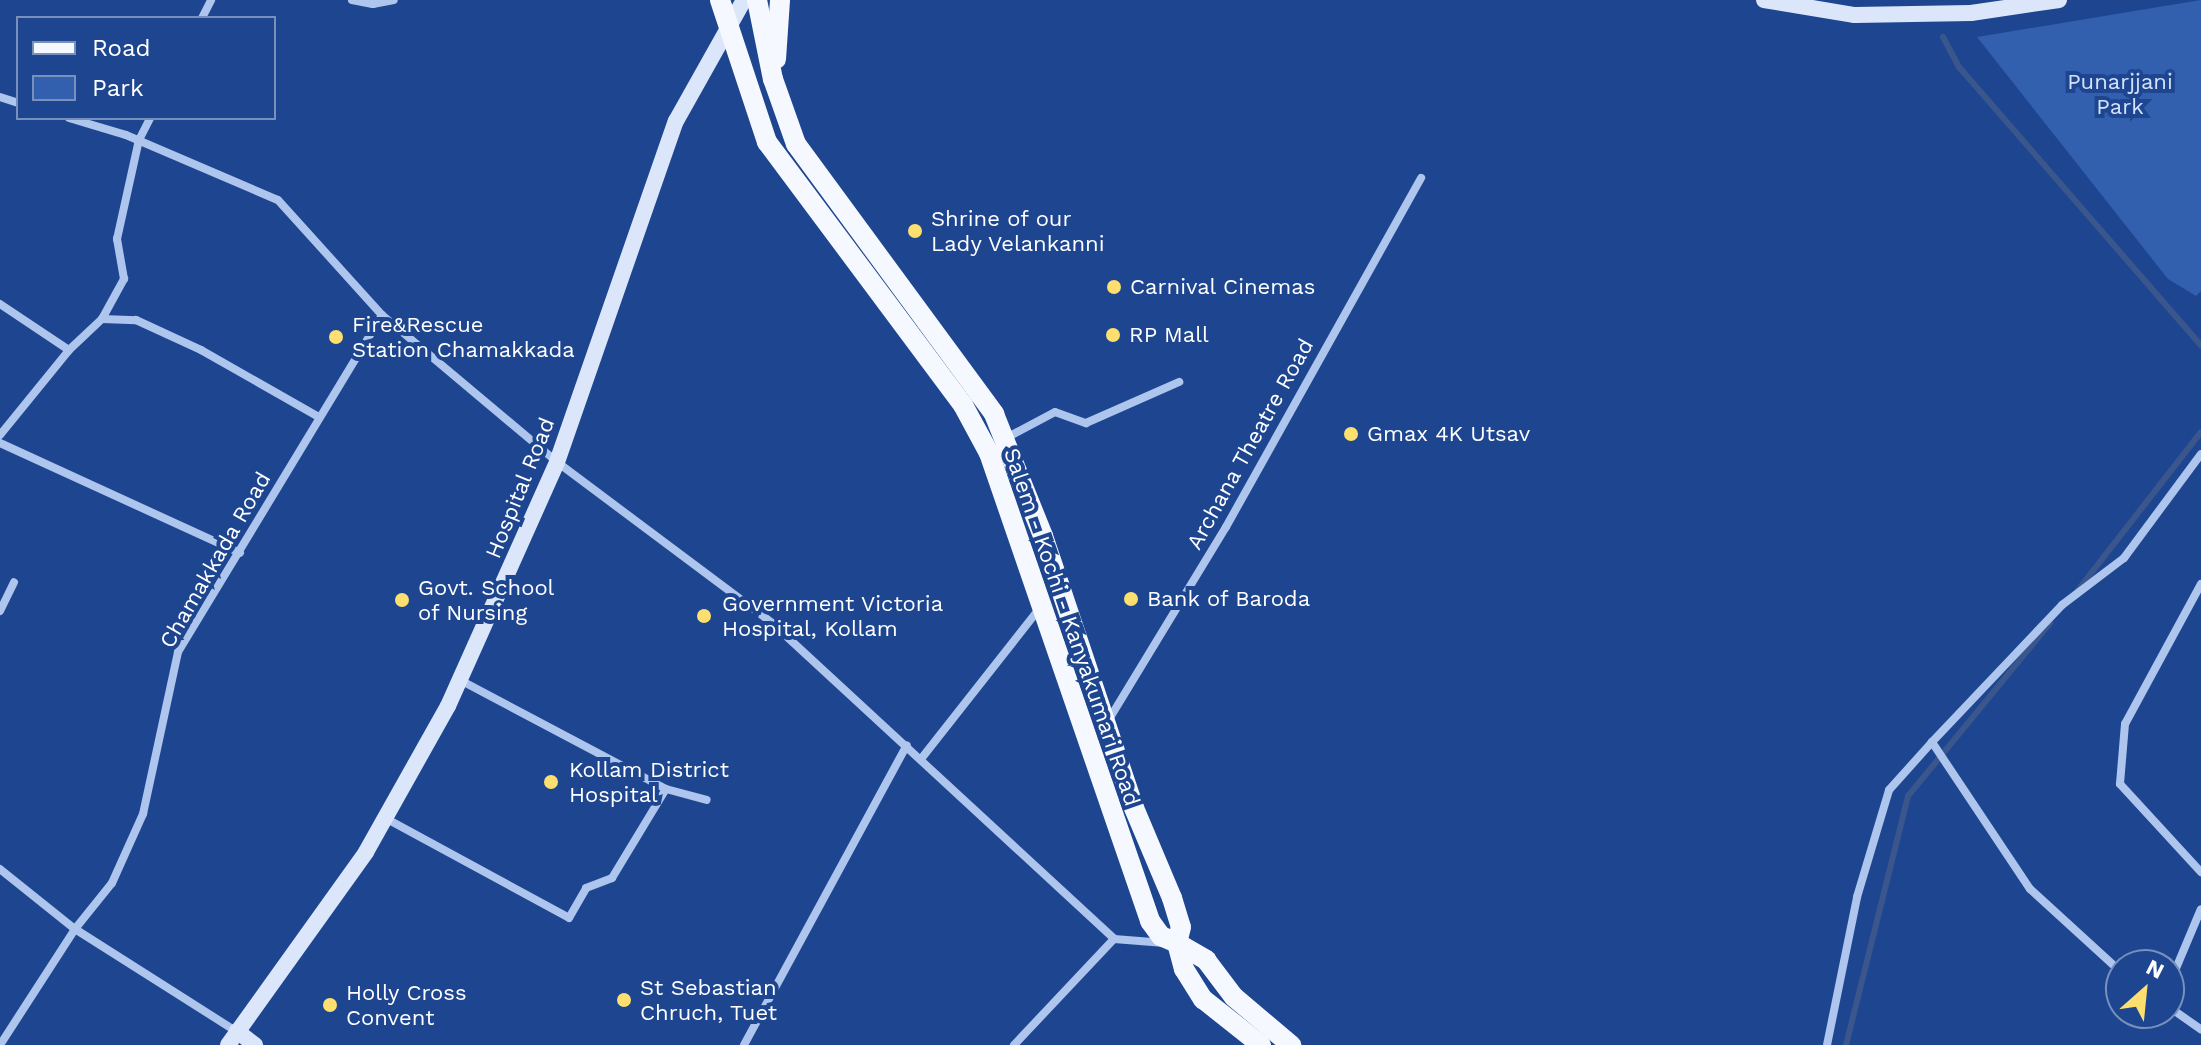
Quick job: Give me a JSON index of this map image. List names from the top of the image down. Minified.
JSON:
{"streets":{"main road":["Hospital Road","Salem - Kochi - Kanyakumari Road"],"street":["Archana Theatre Road","Chamakkada Road"]},"crossings":[["Archana Theatre Road","Salem - Kochi - Kanyakumari Road"],["Hospital Road","Salem - Kochi - Kanyakumari Road"]],"parks":["Punarjjani Park"],"places":["Shrine of our Lady Velankanni","Carnival Cinemas","RP Mall","Fire&Rescue Station Chamakkada","Gmax 4K Utsav","Bank of Baroda","Govt. School of Nursing","Government Victoria Hospital, Kollam","Kollam District Hospital","St Sebastian Chruch, Tuet","Holly Cross Convent"],"legend":["Road","Park"],"north":"top right"}
